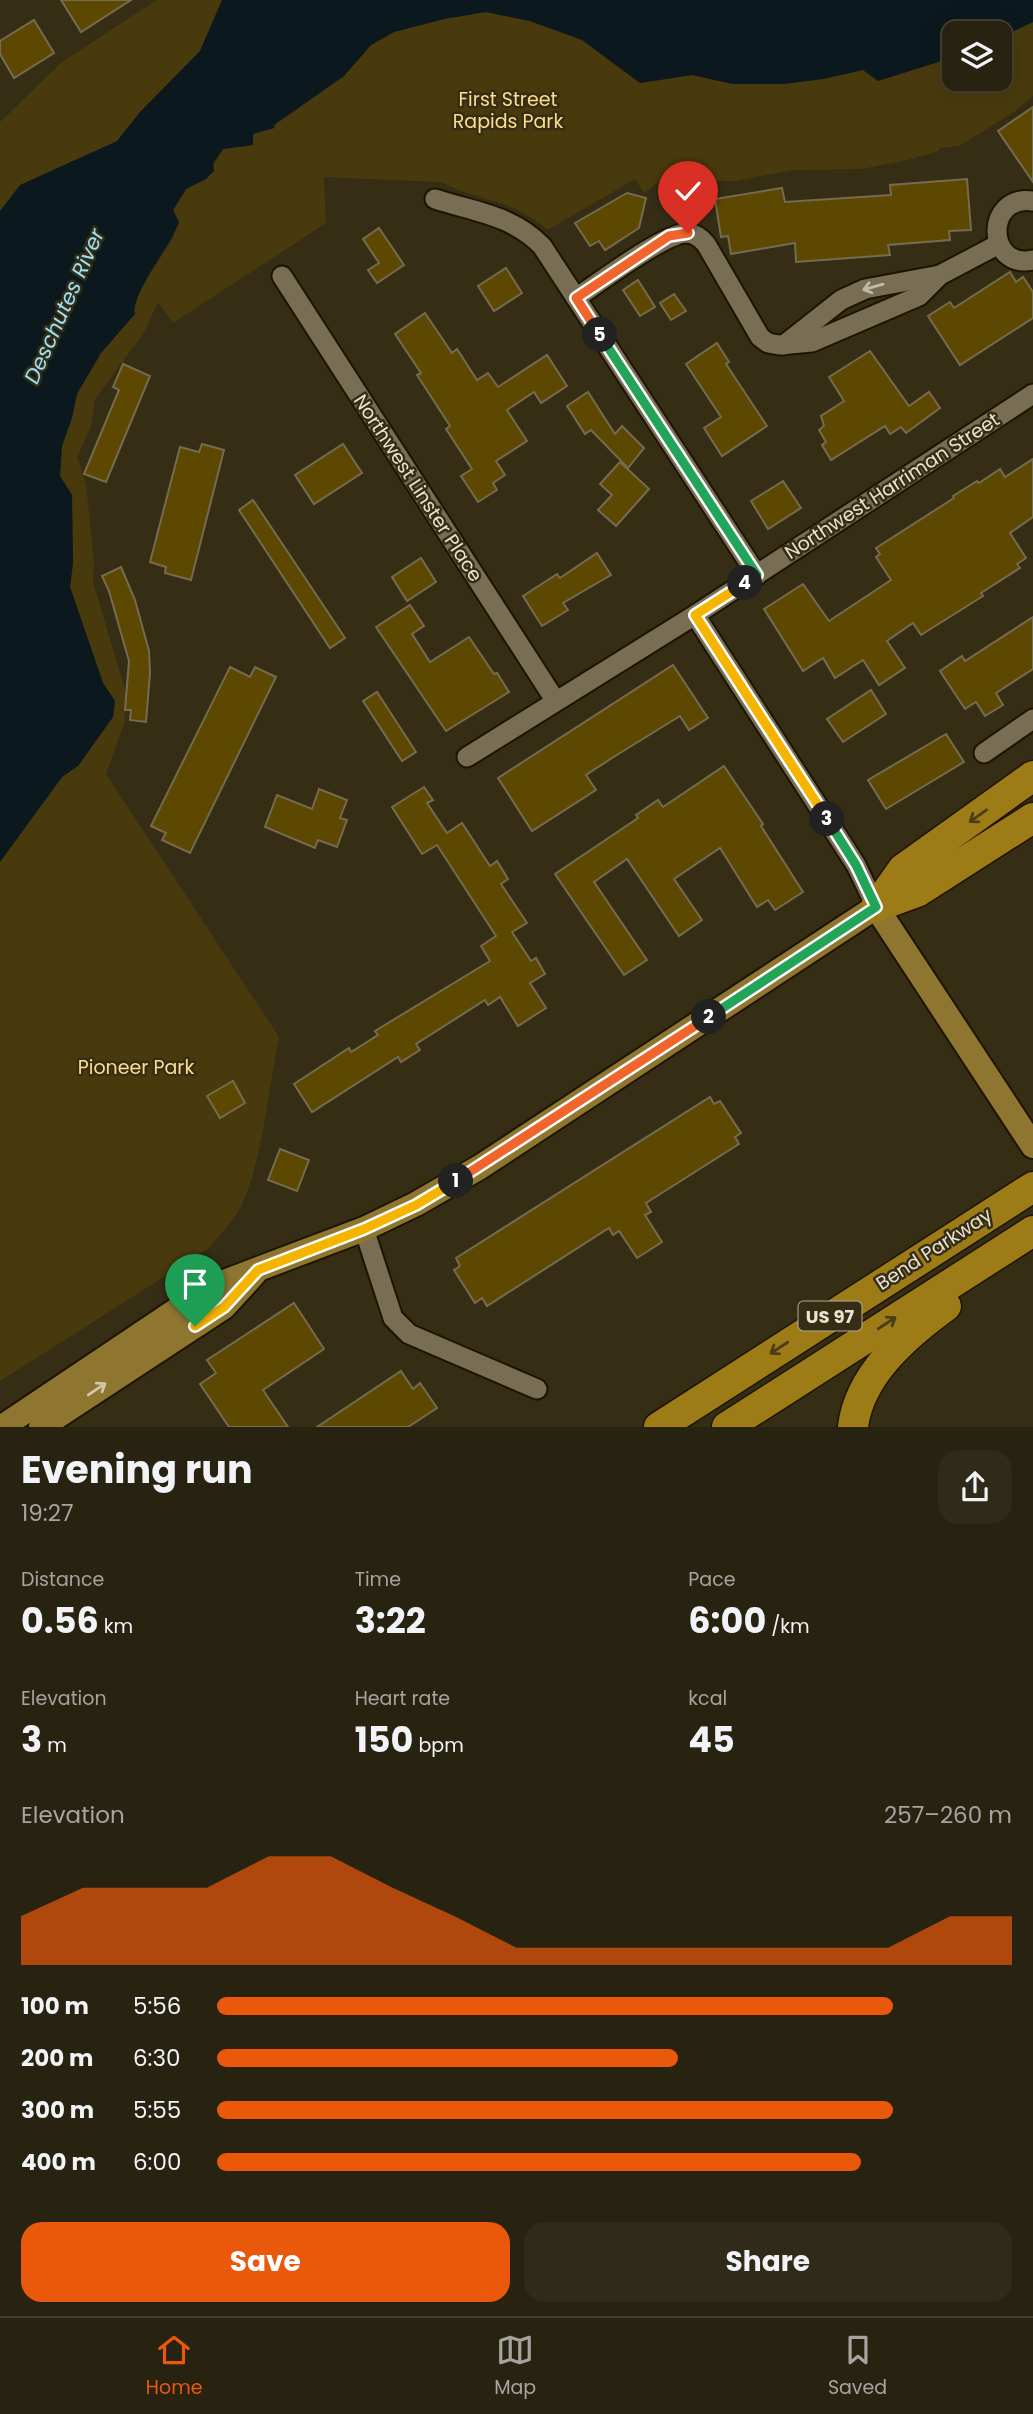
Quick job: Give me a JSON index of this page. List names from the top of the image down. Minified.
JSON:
{"streets":{"highway":["Bend Parkway","US 97"],"street":["Northwest Harriman Street","Northwest Linster Place"]},"crossings":[["Northwest Harriman Street","Northwest Linster Place"]],"water":["Deschutes River"],"parks":["First Street Rapids Park","Pioneer Park"],"page":{"pins":["5","4","3","2","1"],"heading":["Evening run","19:27"],"stats":[["Distance","0.56 km"],["Time","3:22"],["Pace","6:00 /km"],["Elevation","3 m"],["Heart rate","150 bpm"],["kcal","45"]],"chart":["Elevation","257–260 m"],"list":[{"name":"100 m","note":"5:56"},{"name":"200 m","note":"6:30"},{"name":"300 m","note":"5:55"},{"name":"400 m","note":"6:00"}],"buttons":["Save","Share"],"tabs":["Home","Map","Saved"]}}
